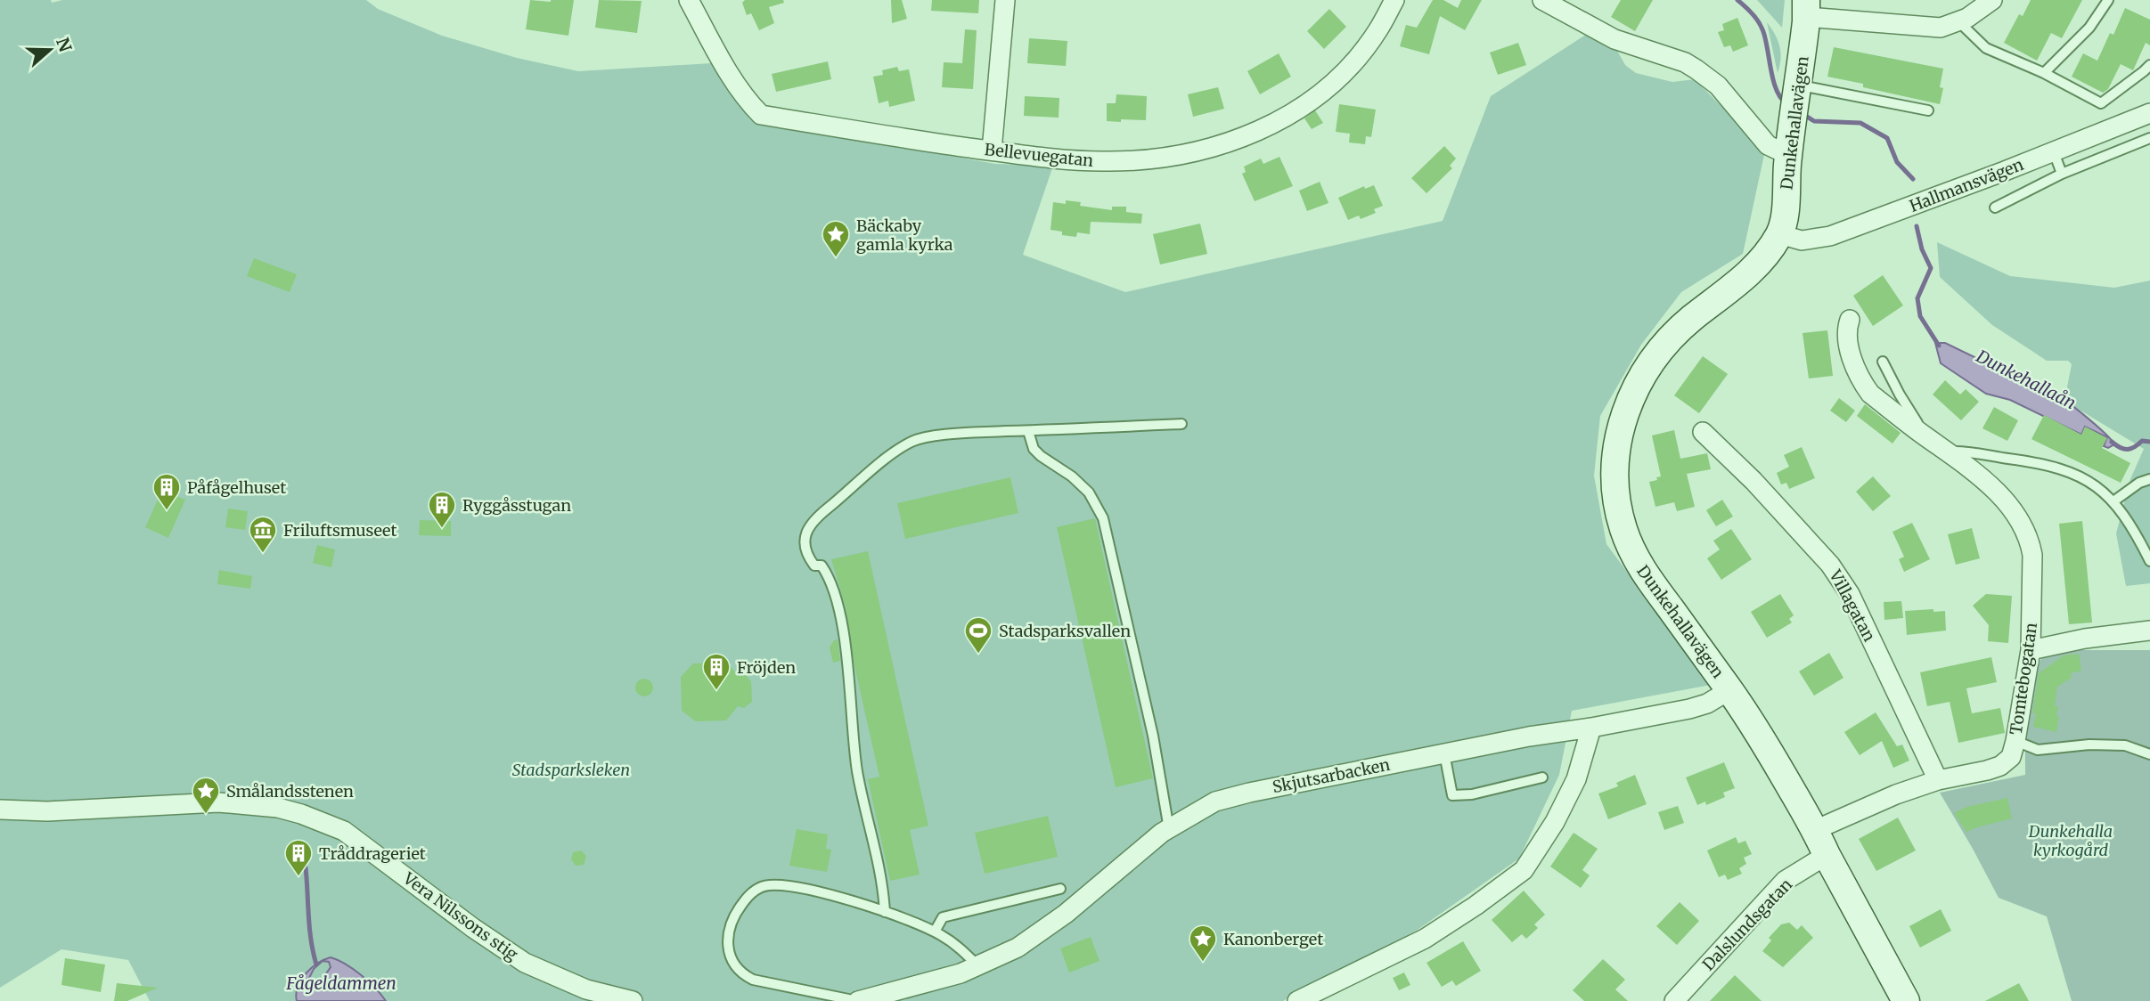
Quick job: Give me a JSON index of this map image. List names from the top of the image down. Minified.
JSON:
{"streets":{"street":["Dunkehallavägen","Bellevuegatan","Hallmansvägen","Villagatan","Tomtebogatan","Skjutsarbacken","Vera Nilssons stig","Dalslundsgatan"]},"crossings":[["Dunkehallavägen","Hallmansvägen"],["Dunkehallavägen","Tomtebogatan"],["Dunkehallavägen","Skjutsarbacken"],["Dunkehallavägen","Dalslundsgatan"],["Villagatan","Tomtebogatan"]],"water":["Dunkehallaån","Fågeldammen"],"parks":["Stadsparksleken","Dunkehalla kyrkogård"],"places":{"place":["Bäckaby gamla kyrka","Smålandsstenen","Kanonberget"],"building":["Påfågelhuset","Ryggåsstugan","Fröjden","Tråddrageriet"],"museum":["Friluftsmuseet"],"sports":["Stadsparksvallen"]},"north":"right"}
